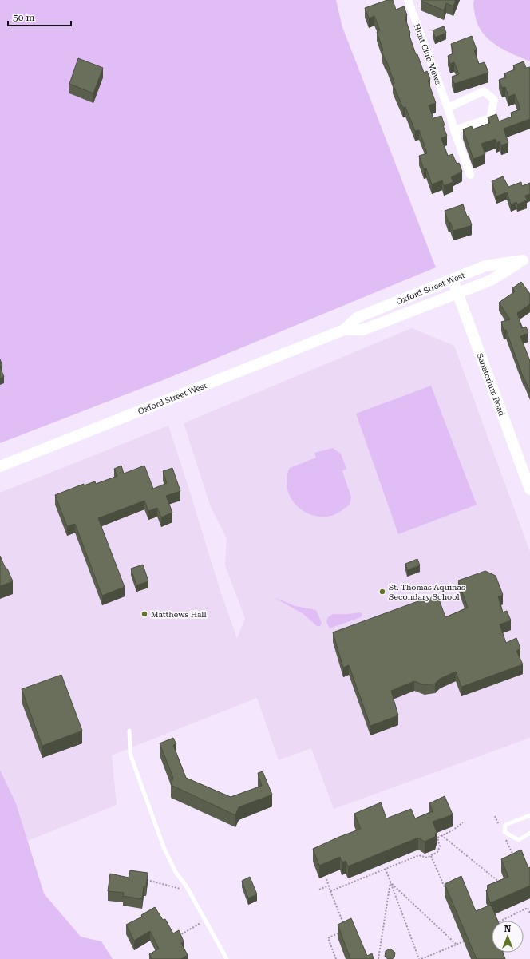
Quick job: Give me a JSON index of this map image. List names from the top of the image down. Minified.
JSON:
{"streets":{"main road":["Oxford Street West","Sanatorium Road"],"street":["Hunt Club Mews"]},"crossings":[["Oxford Street West","Sanatorium Road"]],"places":["St. Thomas Aquinas Secondary School","Matthews Hall"],"scale_bar":"50 m","north":"top"}
